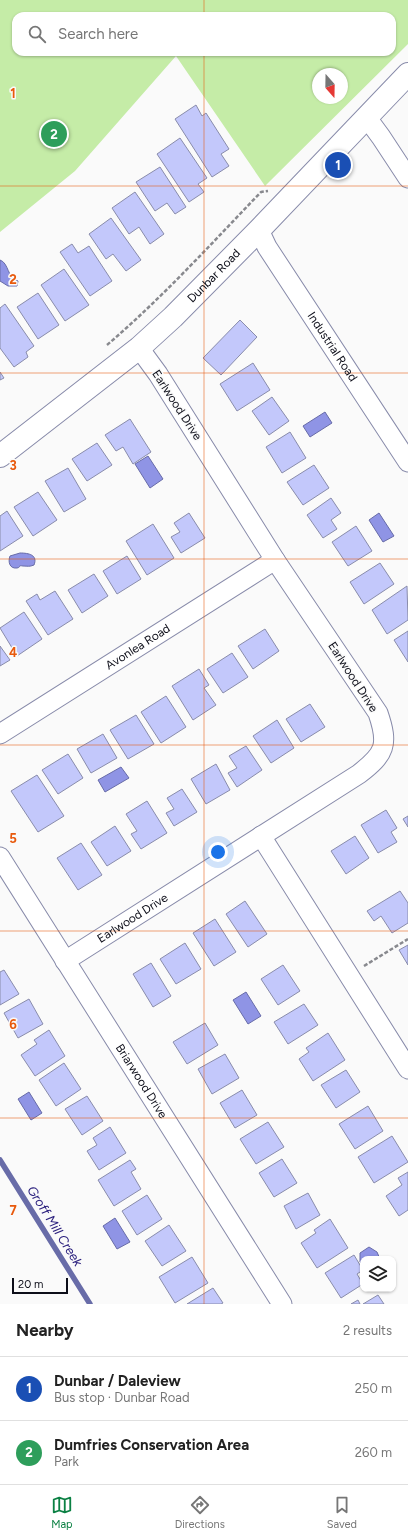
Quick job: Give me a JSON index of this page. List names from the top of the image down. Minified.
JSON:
{"streets":{"street":["Dunbar Road","Industrial Road","Earlwood Drive","Avonlea Road","Briarwood Drive"]},"crossings":[["Dunbar Road","Industrial Road"],["Dunbar Road","Earlwood Drive"],["Earlwood Drive","Avonlea Road"],["Earlwood Drive","Briarwood Drive"]],"water":["Groff Mill Creek"],"scale_bar":"20 m","north":"bottom","page":{"search":"Search here","pins":["2","1"],"scale":"20 m","heading":["Nearby","2 results"],"list":[{"mark":"1","name":"Dunbar / Daleview","note":"Bus stop · Dunbar Road","value":"250 m"},{"mark":"2","name":"Dumfries Conservation Area","note":"Park","value":"260 m"}],"nav":["Map","Directions","Saved"]},"grid":{"rows":["1","2","3","4","5","6","7"]}}
